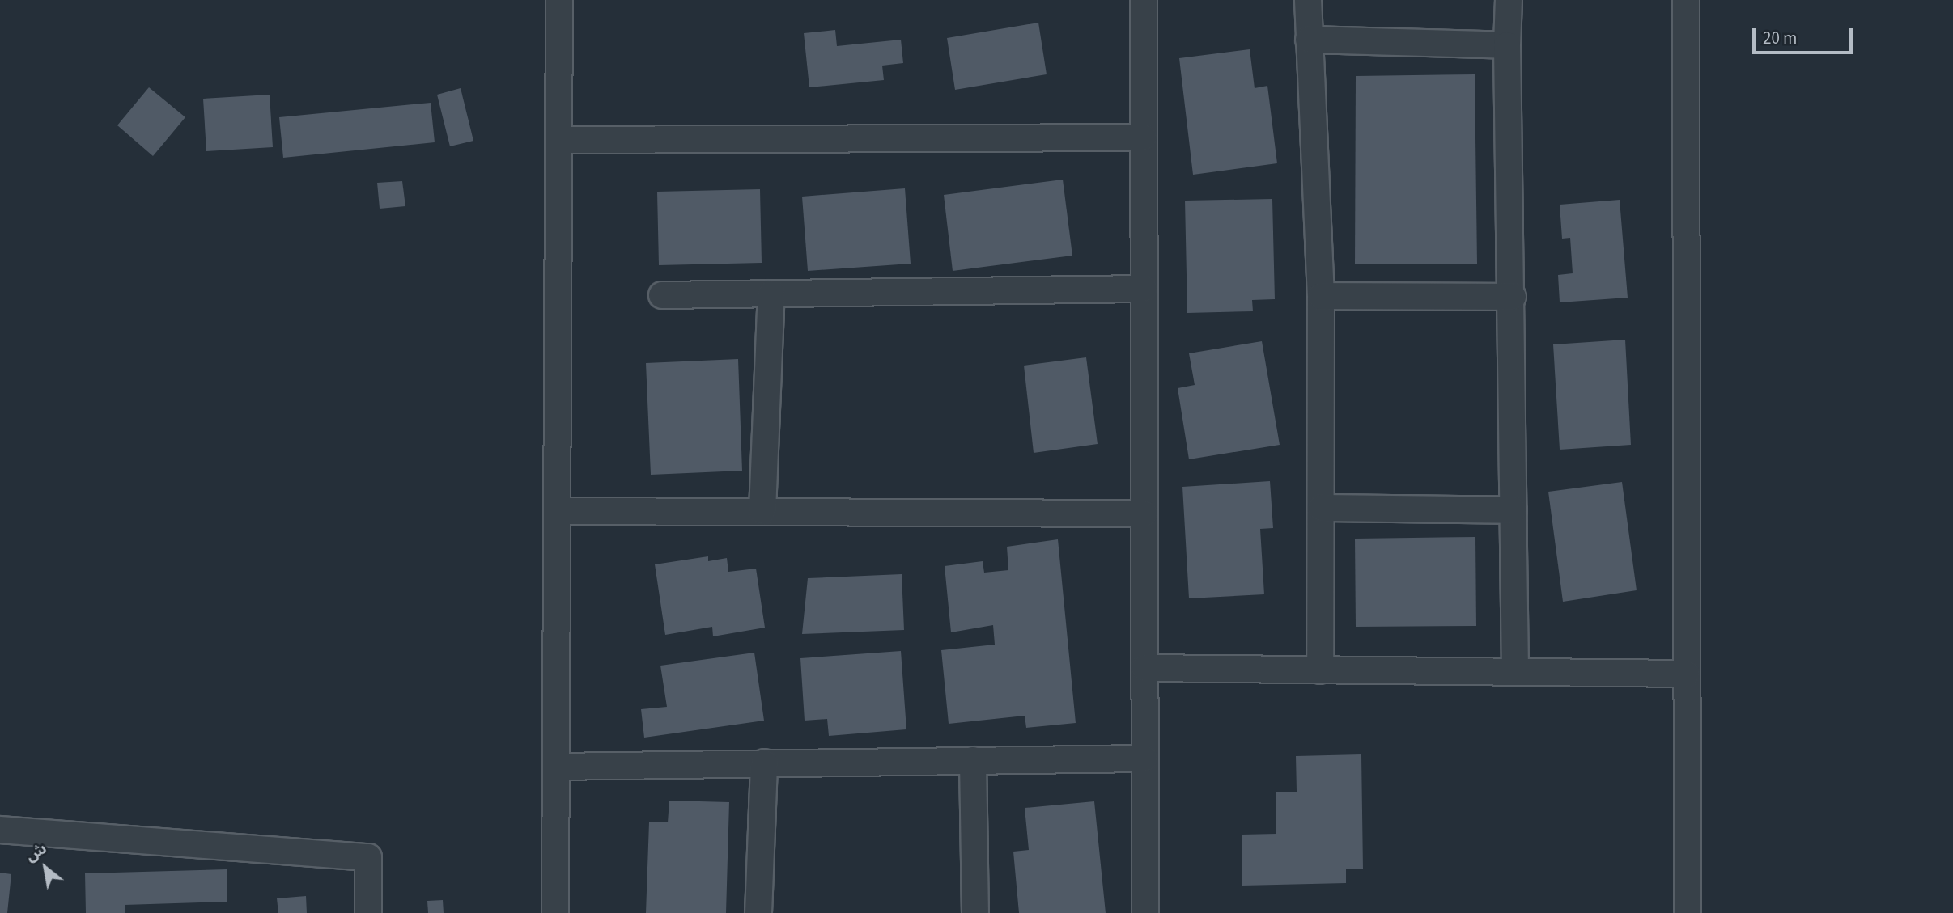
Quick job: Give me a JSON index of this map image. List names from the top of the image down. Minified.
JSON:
{"scale_bar":"20 m","north":"top left"}
